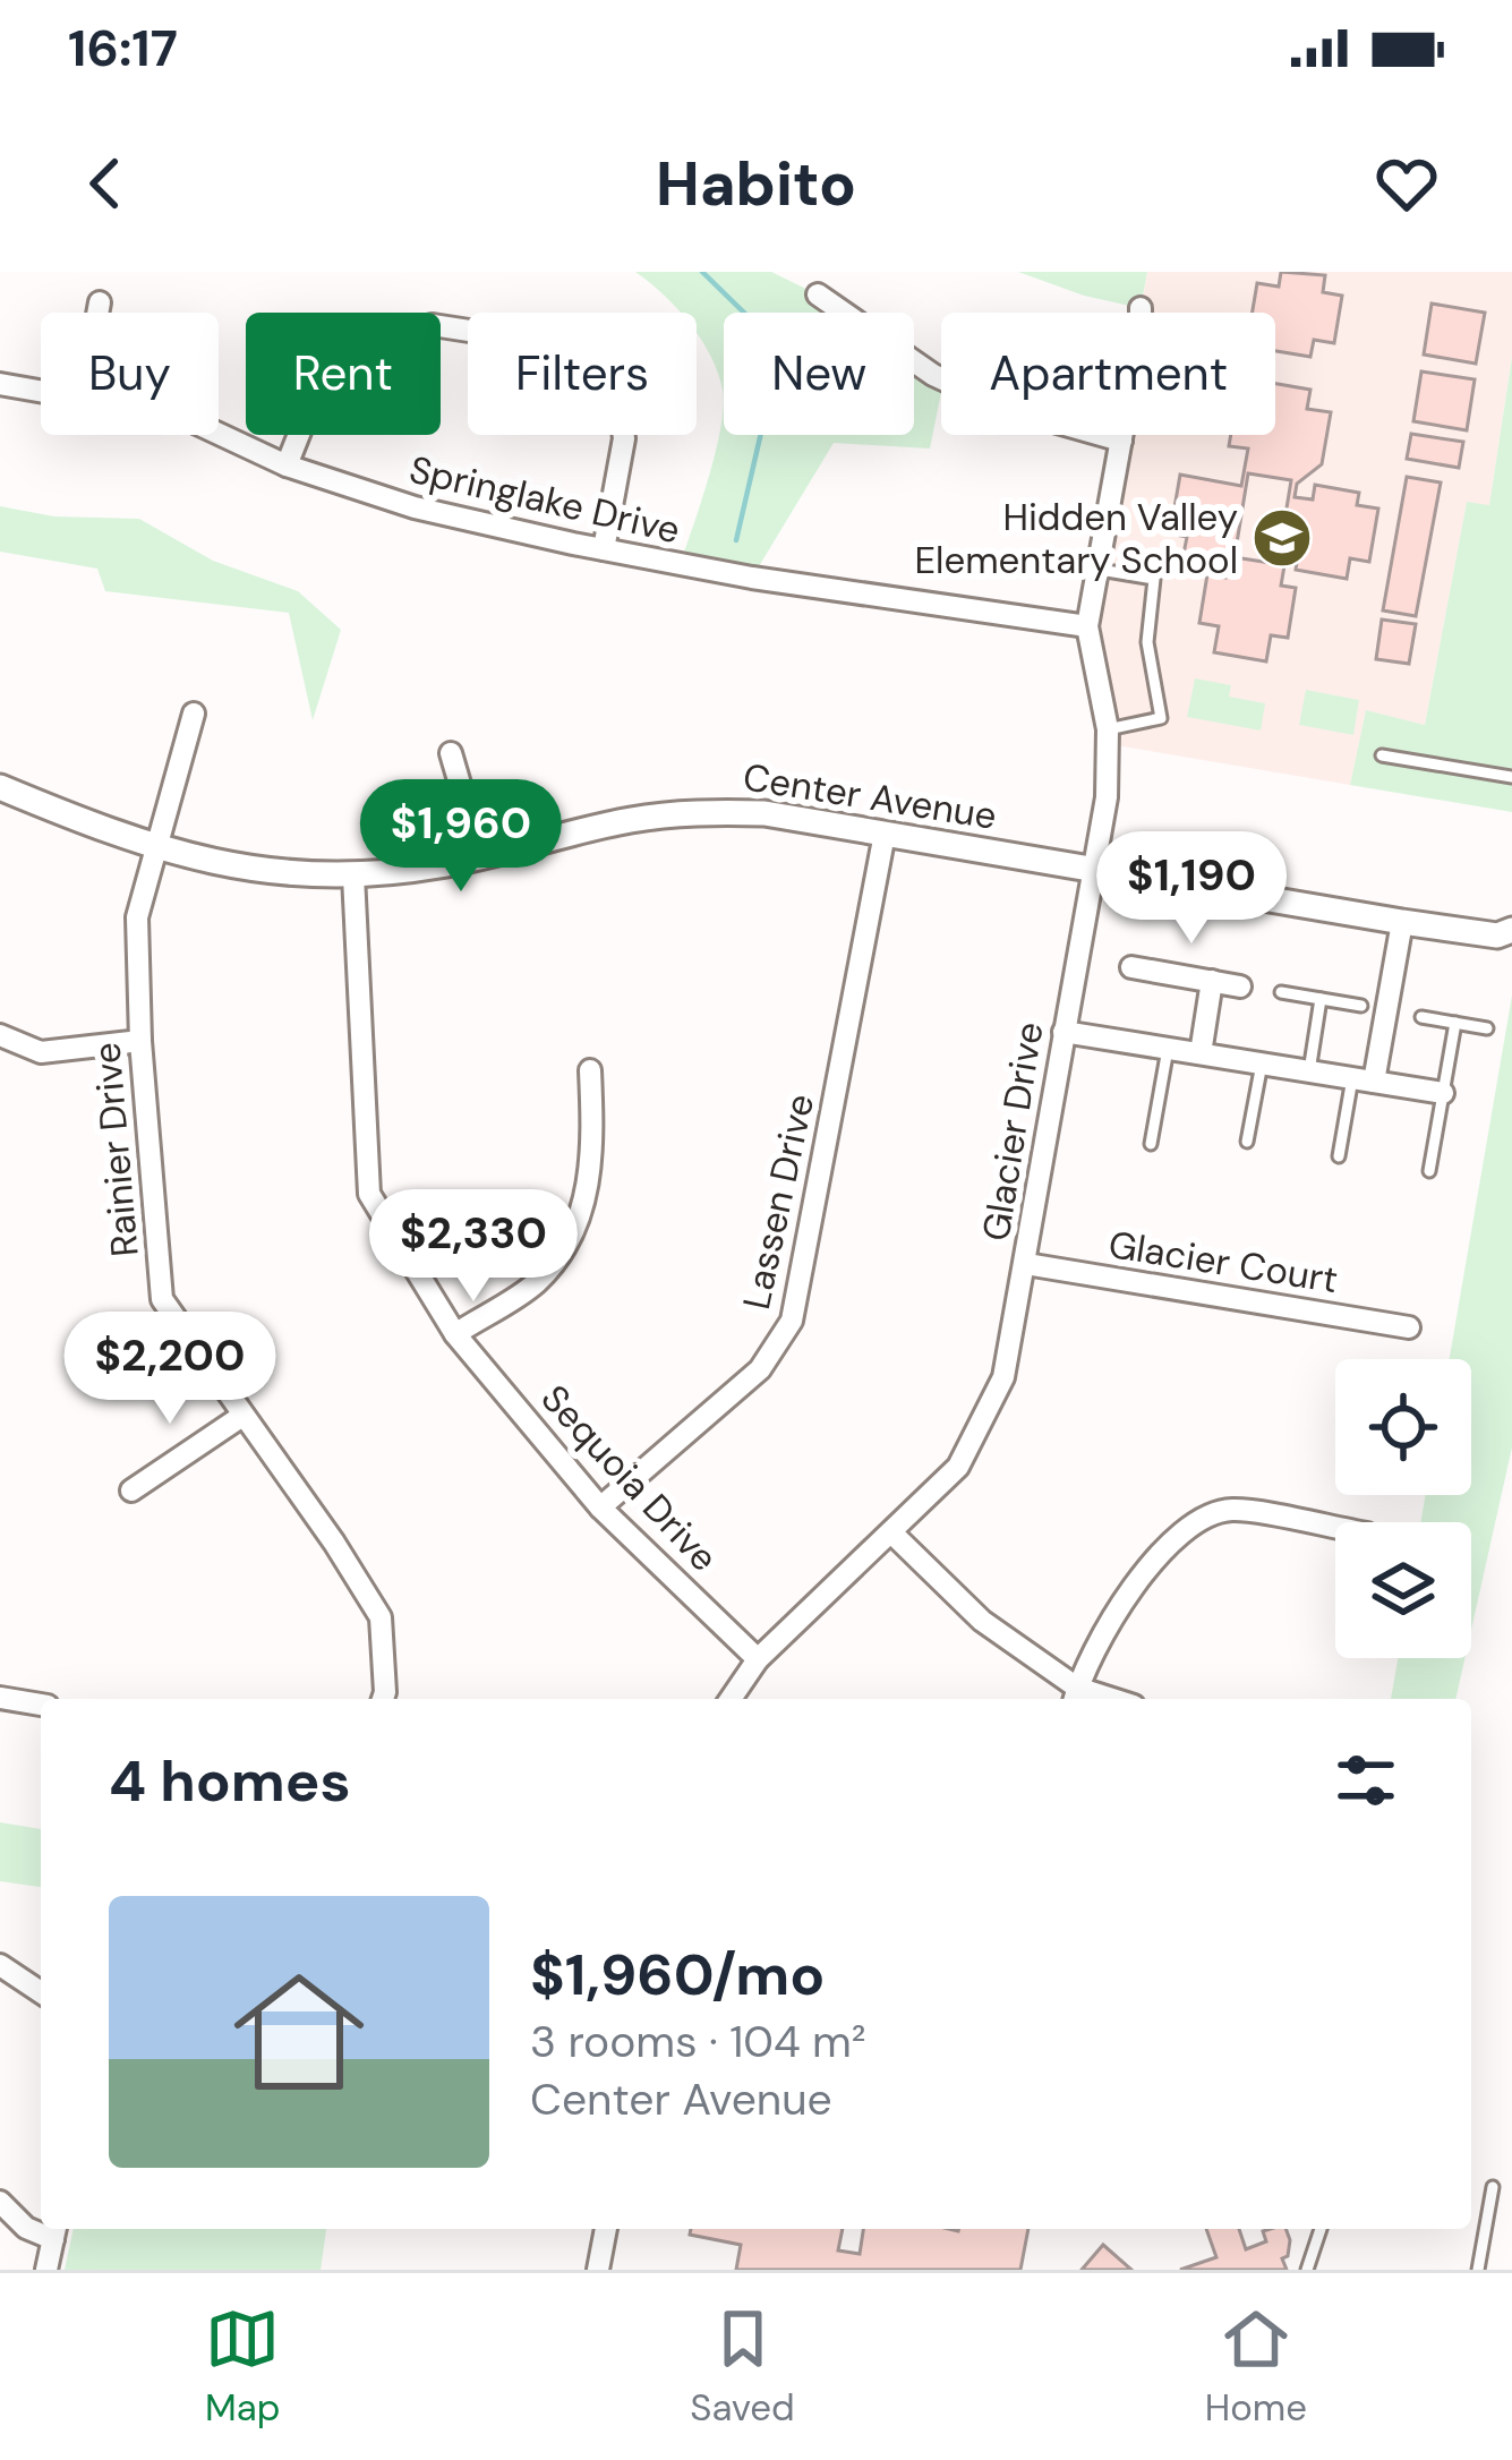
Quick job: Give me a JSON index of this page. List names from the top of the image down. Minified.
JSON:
{"streets":{"street":["Springlake Drive","Center Avenue","Glacier Drive","Rainier Drive","Lassen Drive","Glacier Court","Sequoia Drive"]},"crossings":[["Springlake Drive","Glacier Drive"],["Center Avenue","Glacier Drive"],["Center Avenue","Rainier Drive"],["Center Avenue","Lassen Drive"],["Center Avenue","Sequoia Drive"],["Glacier Drive","Glacier Court"],["Glacier Drive","Sequoia Drive"],["Lassen Drive","Sequoia Drive"]],"places":{"school or university":["Hidden Valley Elementary School"]},"page":{"status":"16:17","header":"Habito","chip":["Buy","Rent","Filters","New","Apartment"],"price":["$1,960","$1,190","$2,330","$2,200"],"heading":"4 homes","list":[{"name":"$1,960/mo","note":"3 rooms · 104 m² · Center Avenue"}],"tabs":["Map","Saved","Home"]}}
